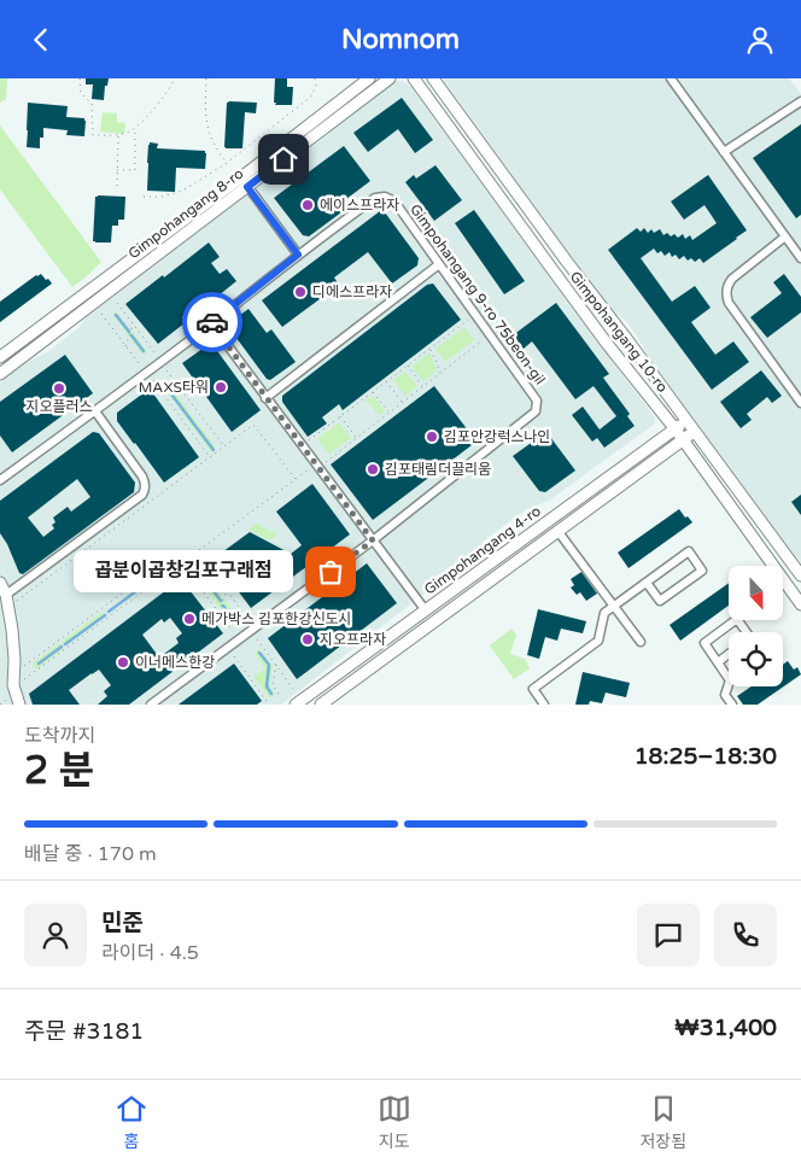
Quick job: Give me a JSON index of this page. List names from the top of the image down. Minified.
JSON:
{"streets":{"street":["Gimpohangang 8-ro","Gimpohangang 9-ro 75beon-gil","Gimpohangang 10-ro","Gimpohangang 4-ro"]},"crossings":[["Gimpohangang 10-ro","Gimpohangang 4-ro"]],"places":["에이스프라자","디에스프라자","MAXS타워","지오플러스","김포안강럭스나인","김포태림더끌리움","곱분이곱창김포구래점","메가박스 김포한강신도시","지오프라자","이너메스한강"],"north":"bottom","page":{"header":"Nomnom","bubble":"곱분이곱창김포구래점","heading":["2 분","도착까지","18:25–18:30"],"panel":["민준","라이더 · 4.5","주문 #3181","₩31,400"],"bar":"배달 중 · 170 m","tabs":["홈","지도","저장됨"]}}
